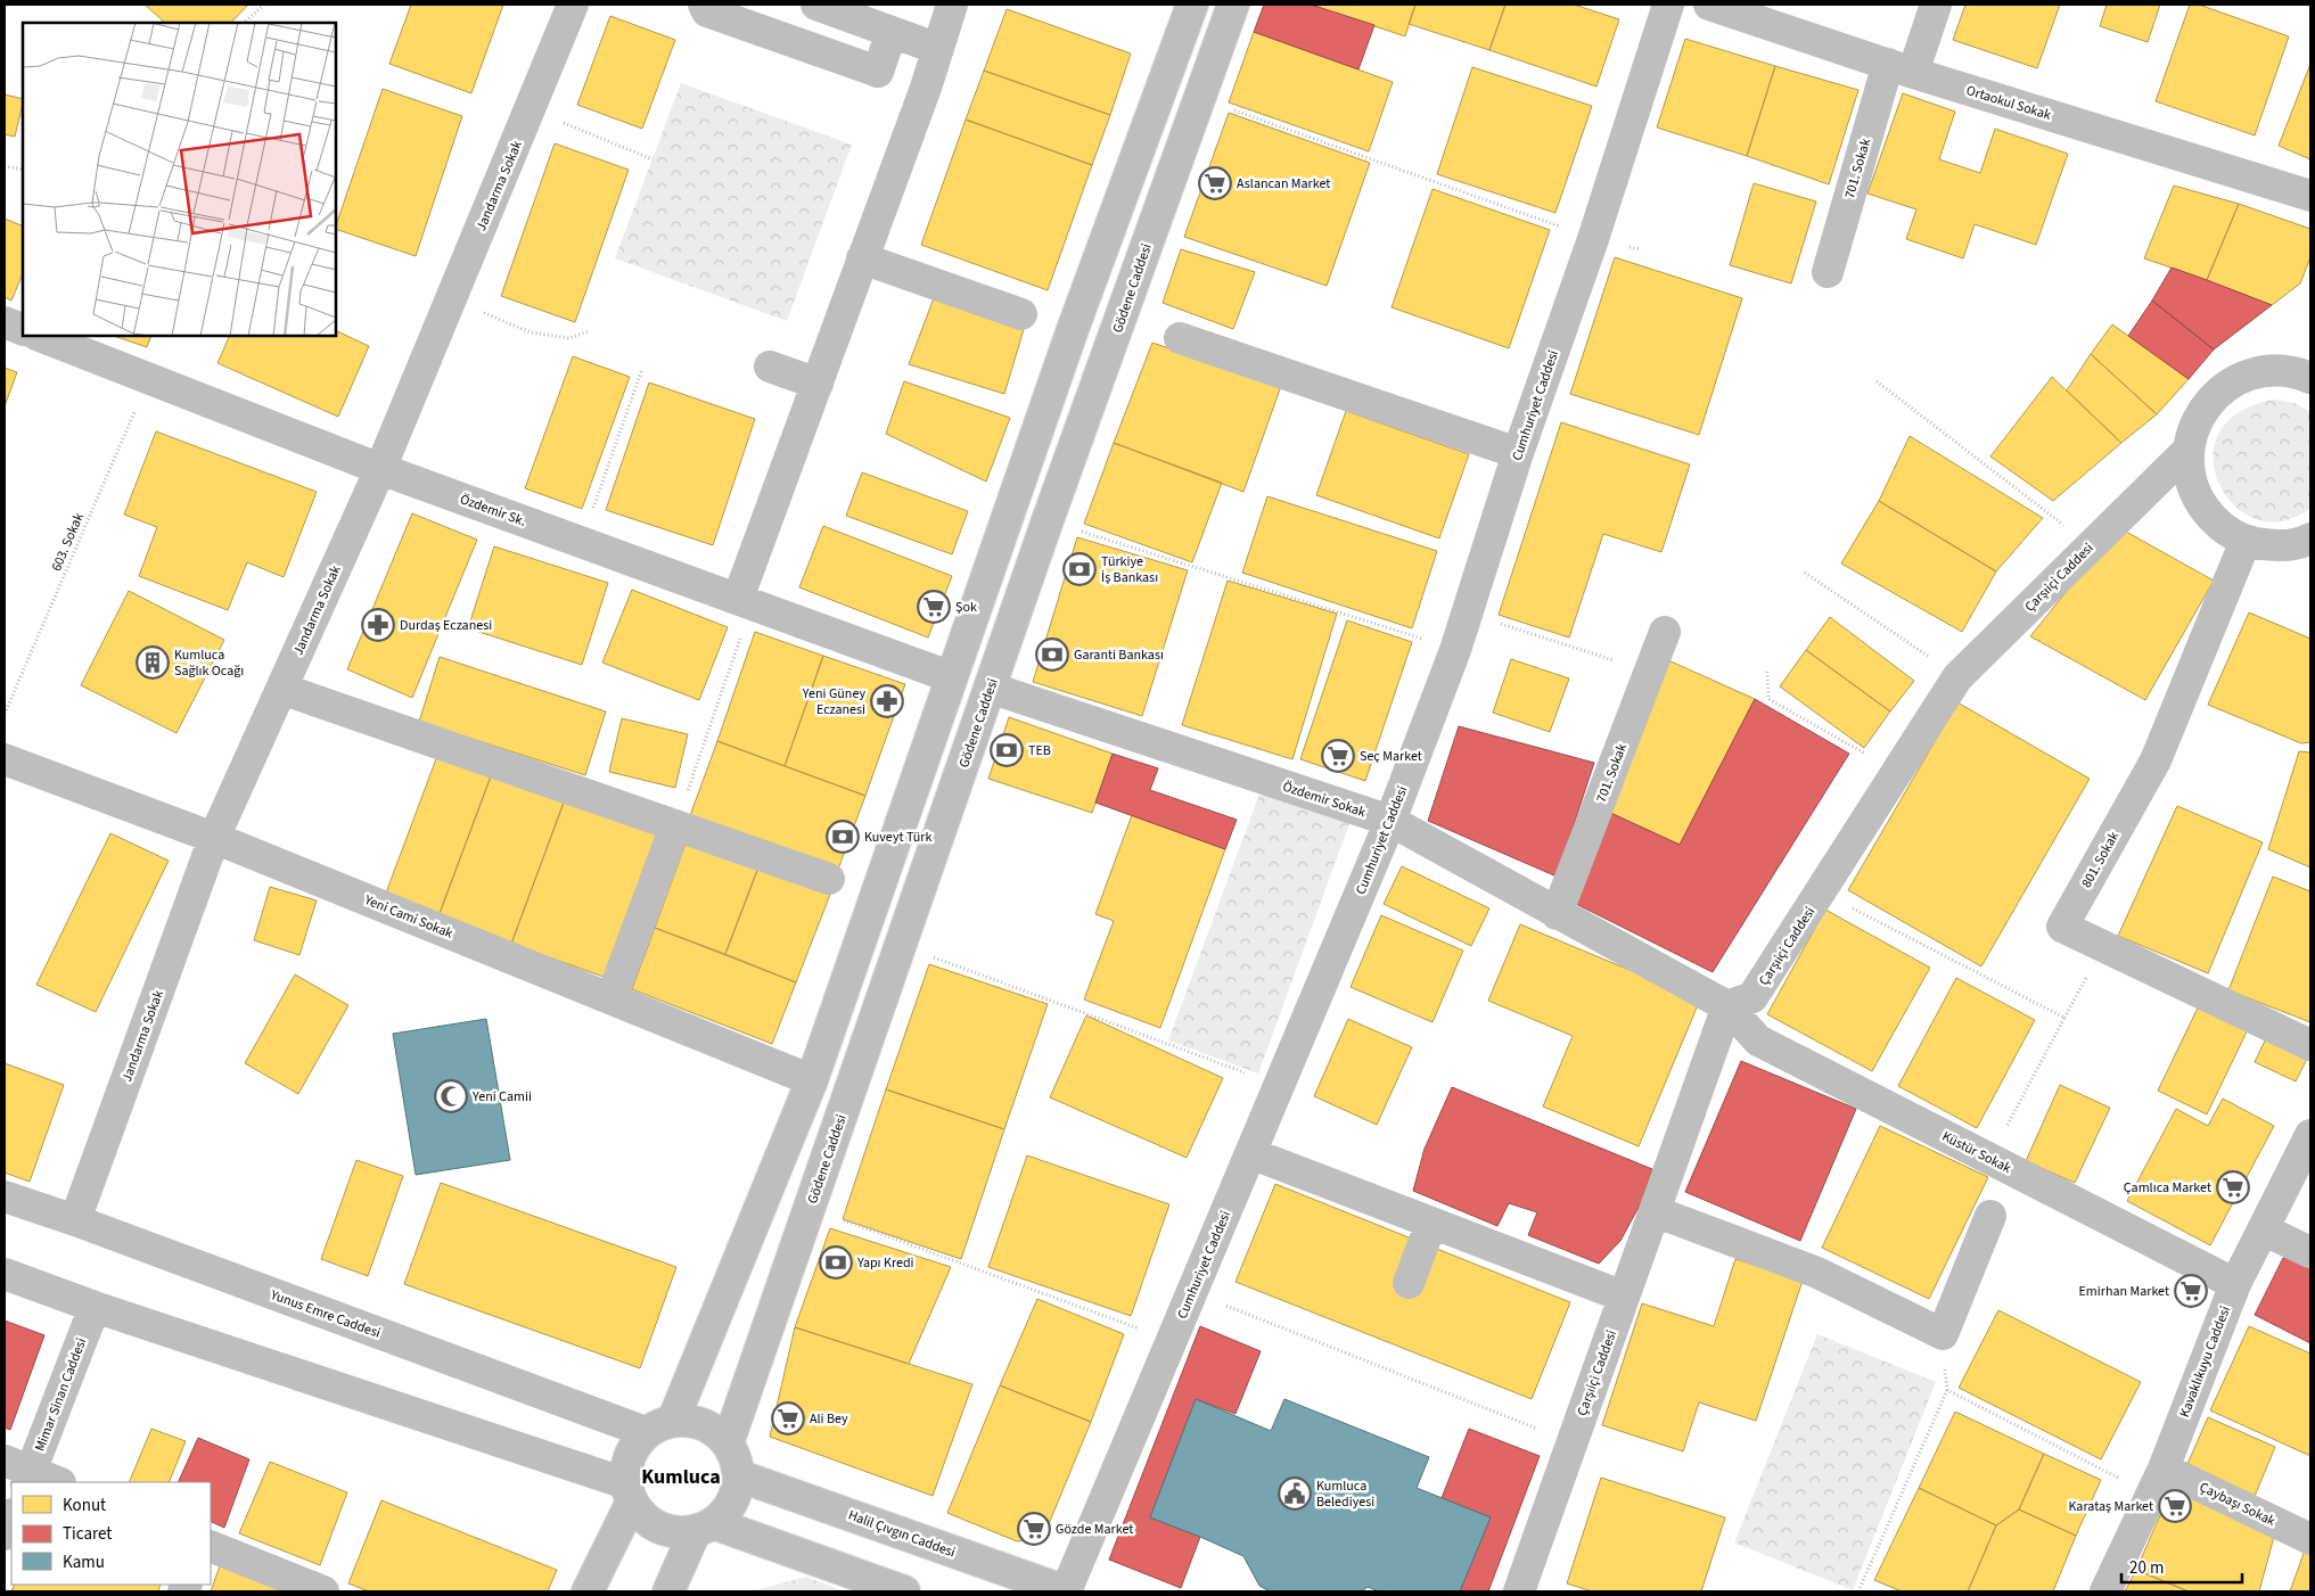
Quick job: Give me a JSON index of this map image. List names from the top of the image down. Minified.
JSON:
{"streets":{"main road":["Ortaokul Sokak","701. Sokak","Jandarma Sokak","Gödene Caddesi","Cumhuriyet Caddesi","Özdemir Sk.","Çarşıiçi Caddesi","Özdemir Sokak","801. Sokak","Yeni Cami Sokak","Küstür Sokak","Yunus Emre Caddesi","Kavaklıkuyu Caddesi","Mimar Sinan Caddesi","Çaybaşı Sokak","Halil Çıvgın Caddesi"],"path":["603. Sokak"]},"crossings":[["Ortaokul Sokak","701. Sokak"],["701. Sokak","Özdemir Sokak"],["Jandarma Sokak","Özdemir Sk."],["Jandarma Sokak","Yeni Cami Sokak"],["Jandarma Sokak","Yunus Emre Caddesi"],["Gödene Caddesi","Özdemir Sokak"],["Gödene Caddesi","Yunus Emre Caddesi"],["Gödene Caddesi","Halil Çıvgın Caddesi"],["Cumhuriyet Caddesi","Özdemir Sokak"],["Cumhuriyet Caddesi","Halil Çıvgın Caddesi"],["Özdemir Sk.","603. Sokak"],["Çarşıiçi Caddesi","Özdemir Sokak"],["Çarşıiçi Caddesi","Küstür Sokak"],["Özdemir Sokak","Küstür Sokak"],["Küstür Sokak","Kavaklıkuyu Caddesi"],["Yunus Emre Caddesi","Halil Çıvgın Caddesi"],["Kavaklıkuyu Caddesi","Çaybaşı Sokak"]],"districts":["Kumluca"],"places":{"supermarket":["Aslancan Market","Şok","Seç Market","Çamlıca Market","Emirhan Market","Ali Bey","Karataş Market","Gözde Market"],"bank":["Türkiye İş Bankası","Garanti Bankası","TEB","Kuveyt Türk","Yapı Kredi"],"pharmacy":["Durdaş Eczanesi","Yeni Güney Eczanesi"],"building":["Kumluca Sağlık Ocağı"],"mosque":["Yeni Camii"],"public building":["Kumluca Belediyesi"]},"legend":["Konut","Ticaret","Kamu"],"scale_bar":"20 m"}
